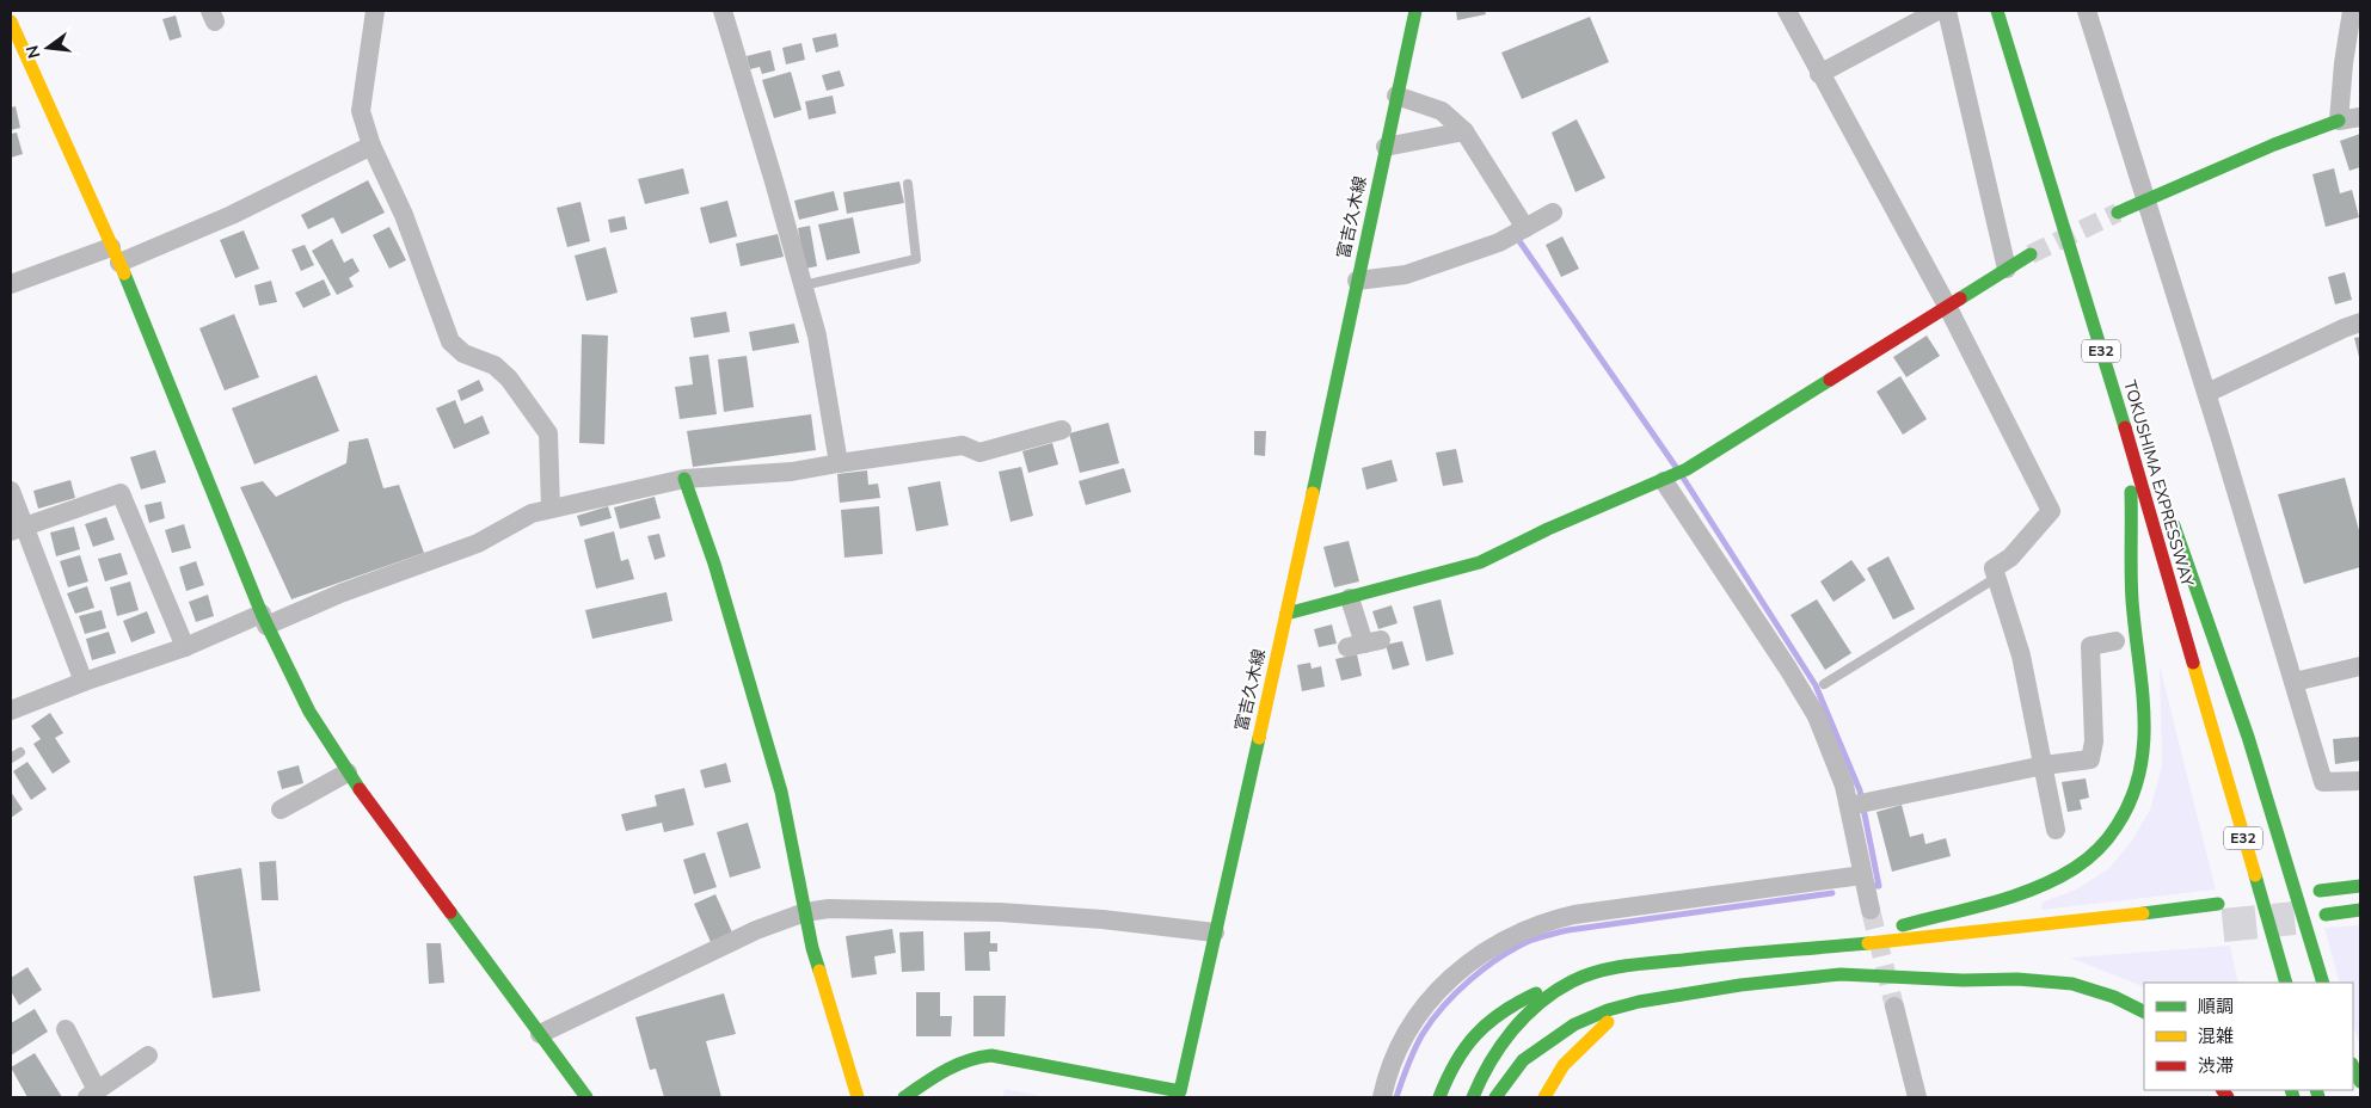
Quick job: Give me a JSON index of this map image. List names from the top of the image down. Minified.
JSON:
{"streets":{"main road":["富吉久木線","E32","TOKUSHIMA EXPRESSWAY"]},"legend":["順調","混雑","渋滞"],"north":"left"}
